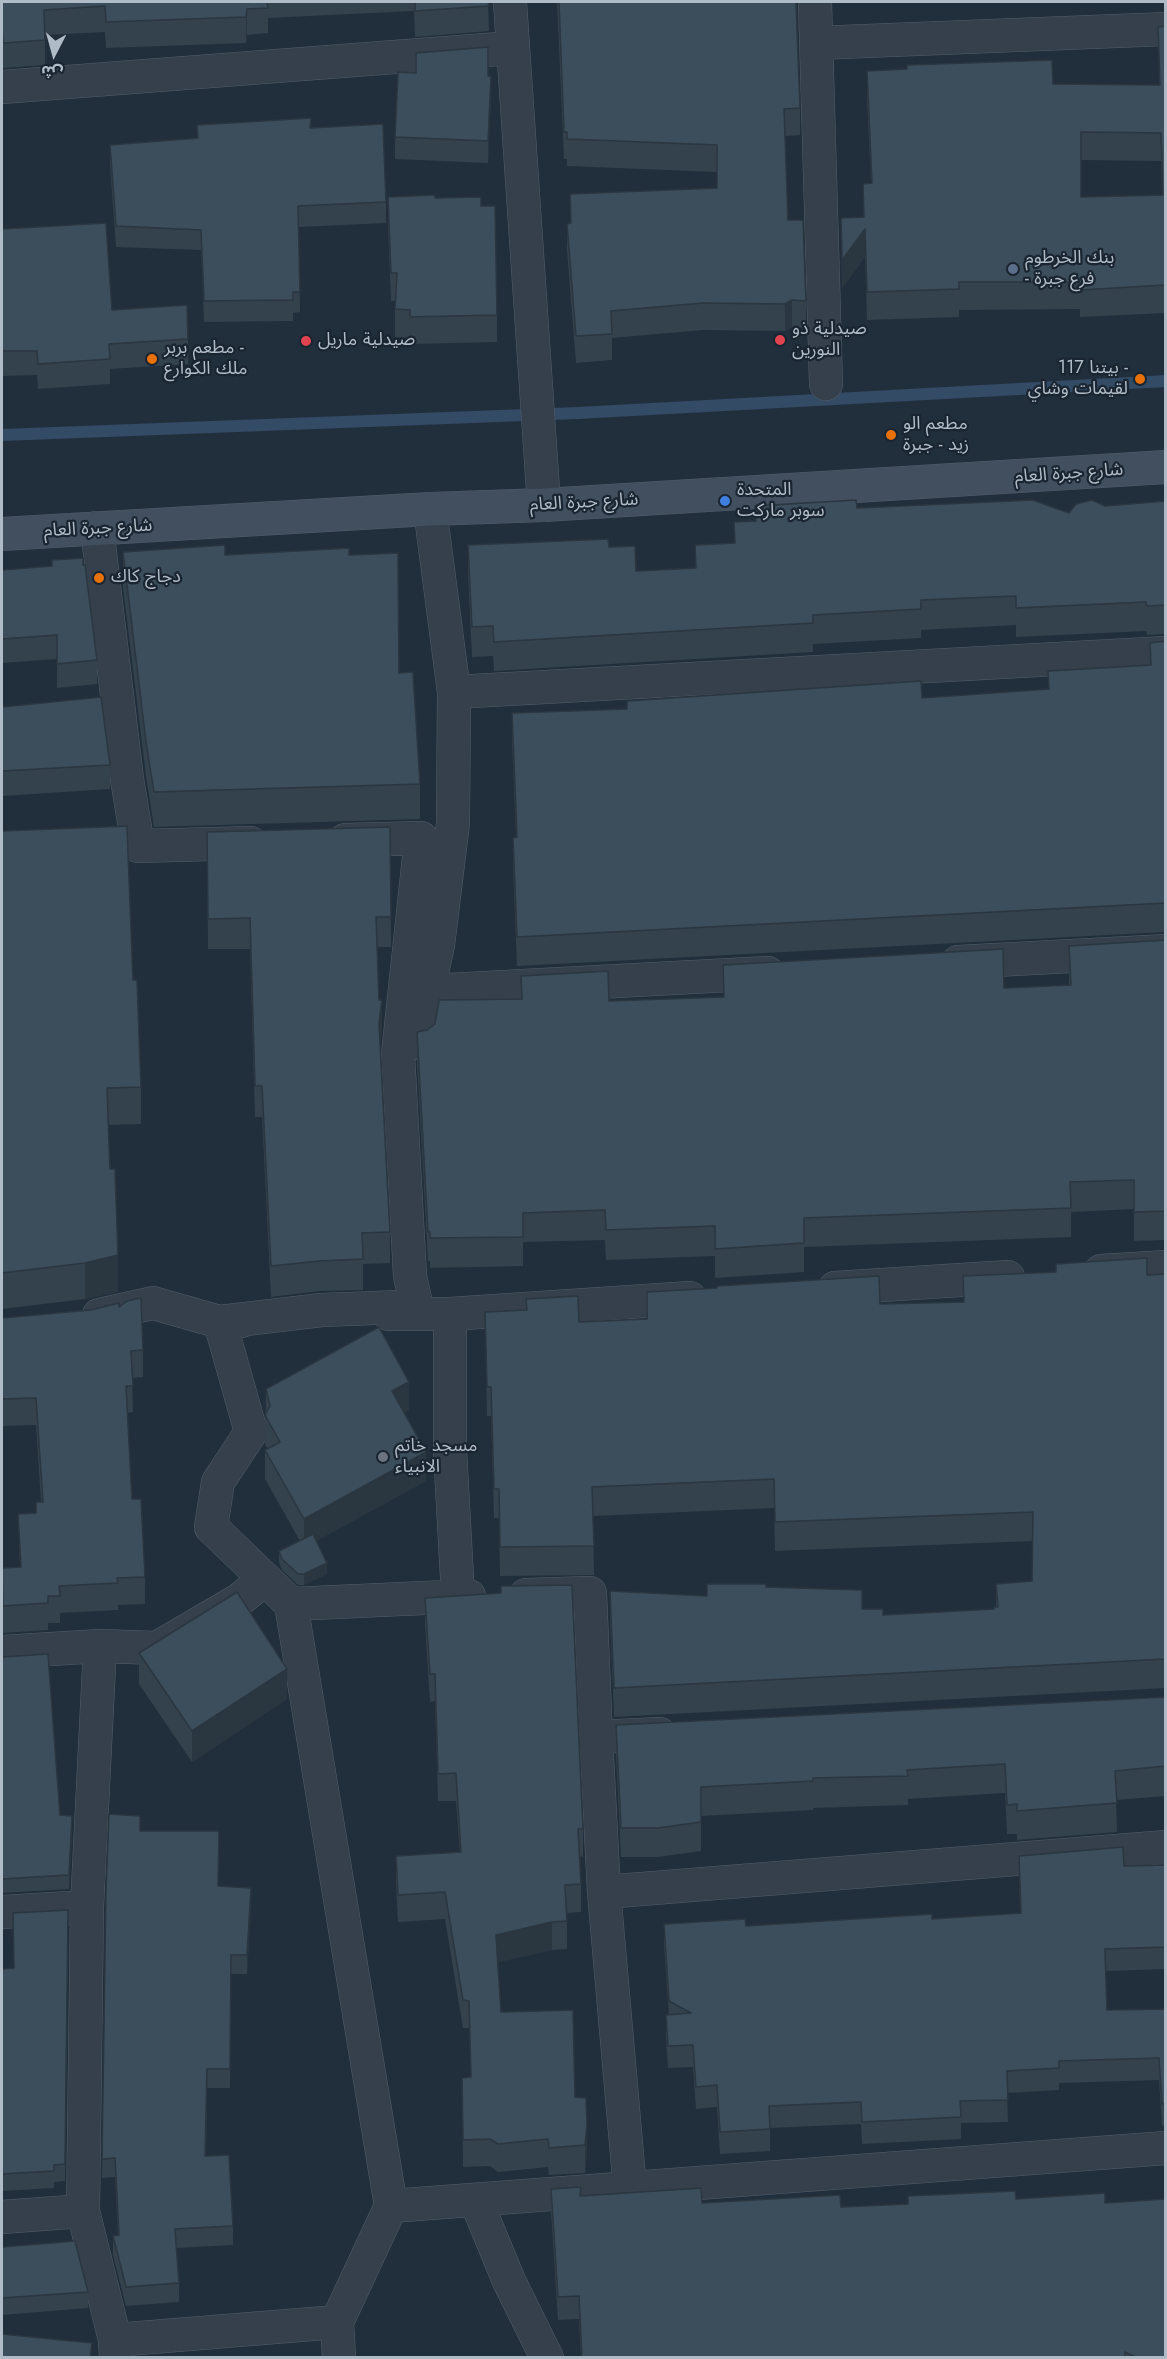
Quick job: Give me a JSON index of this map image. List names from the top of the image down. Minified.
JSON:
{"streets":{"main road":["شارع جبرة العام"]},"places":["بنك الخرطوم - فرع جبرة","صيدلية ذو النورين","صيدلية ماريل","مطعم بربر - ملك الكوارع","بيتنا 117 - لقيمات وشاي","مطعم الو زيد - جبرة","المتحدة سوبر ماركت","دجاج كاك","مسجد خاتم الانبياء"],"north":"bottom"}
